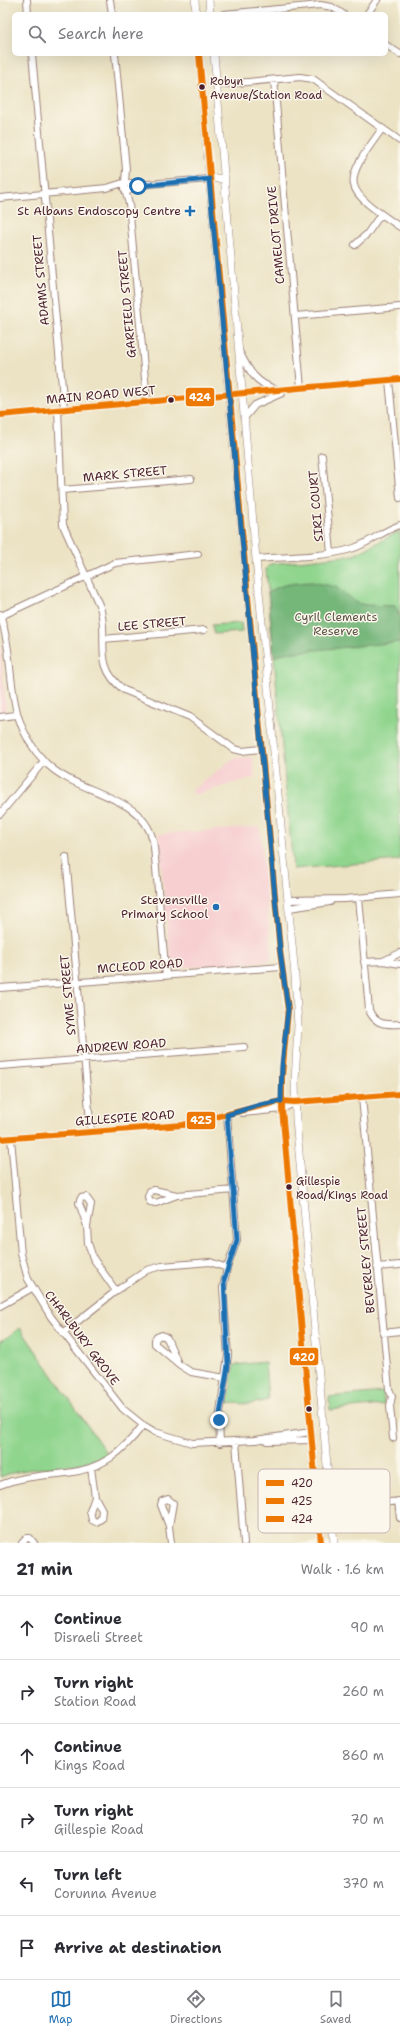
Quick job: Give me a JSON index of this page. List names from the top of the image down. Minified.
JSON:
{"streets":{"main road":["MAIN ROAD WEST"],"street":["CAMELOT DRIVE","ADAMS STREET","GARFIELD STREET","MARK STREET","SIRI COURT","LEE STREET","MCLEOD ROAD","SYME STREET","ANDREW ROAD","GILLESPIE ROAD","BEVERLEY STREET","CHARLBURY GROVE"]},"crossings":[["ADAMS STREET","MAIN ROAD WEST"],["ADAMS STREET","MARK STREET"],["ADAMS STREET","LEE STREET"],["GARFIELD STREET","MAIN ROAD WEST"],["MCLEOD ROAD","SYME STREET"],["SYME STREET","ANDREW ROAD"],["SYME STREET","GILLESPIE ROAD"],["GILLESPIE ROAD","BEVERLEY STREET"],["GILLESPIE ROAD","CHARLBURY GROVE"]],"parks":["Cyril Clements Reserve"],"places":{"other":["Robyn Avenue/Station Road","Stevensville Primary School","Gillespie Road/Kings Road"],"health":["St Albans Endoscopy Centre"]},"lines":["transit line 420","transit line 424","transit line 425"],"legend":["420","425","424"],"page":{"search":"Search here","heading":["21 min","Walk · 1.6 km"],"list":[["Continue","Disraeli Street","90 m"],["Turn right","Station Road","260 m"],["Continue","Kings Road","860 m"],["Turn right","Gillespie Road","70 m"],["Turn left","Corunna Avenue","370 m"],"Arrive at destination"],"nav":["Map","Directions","Saved"]}}
